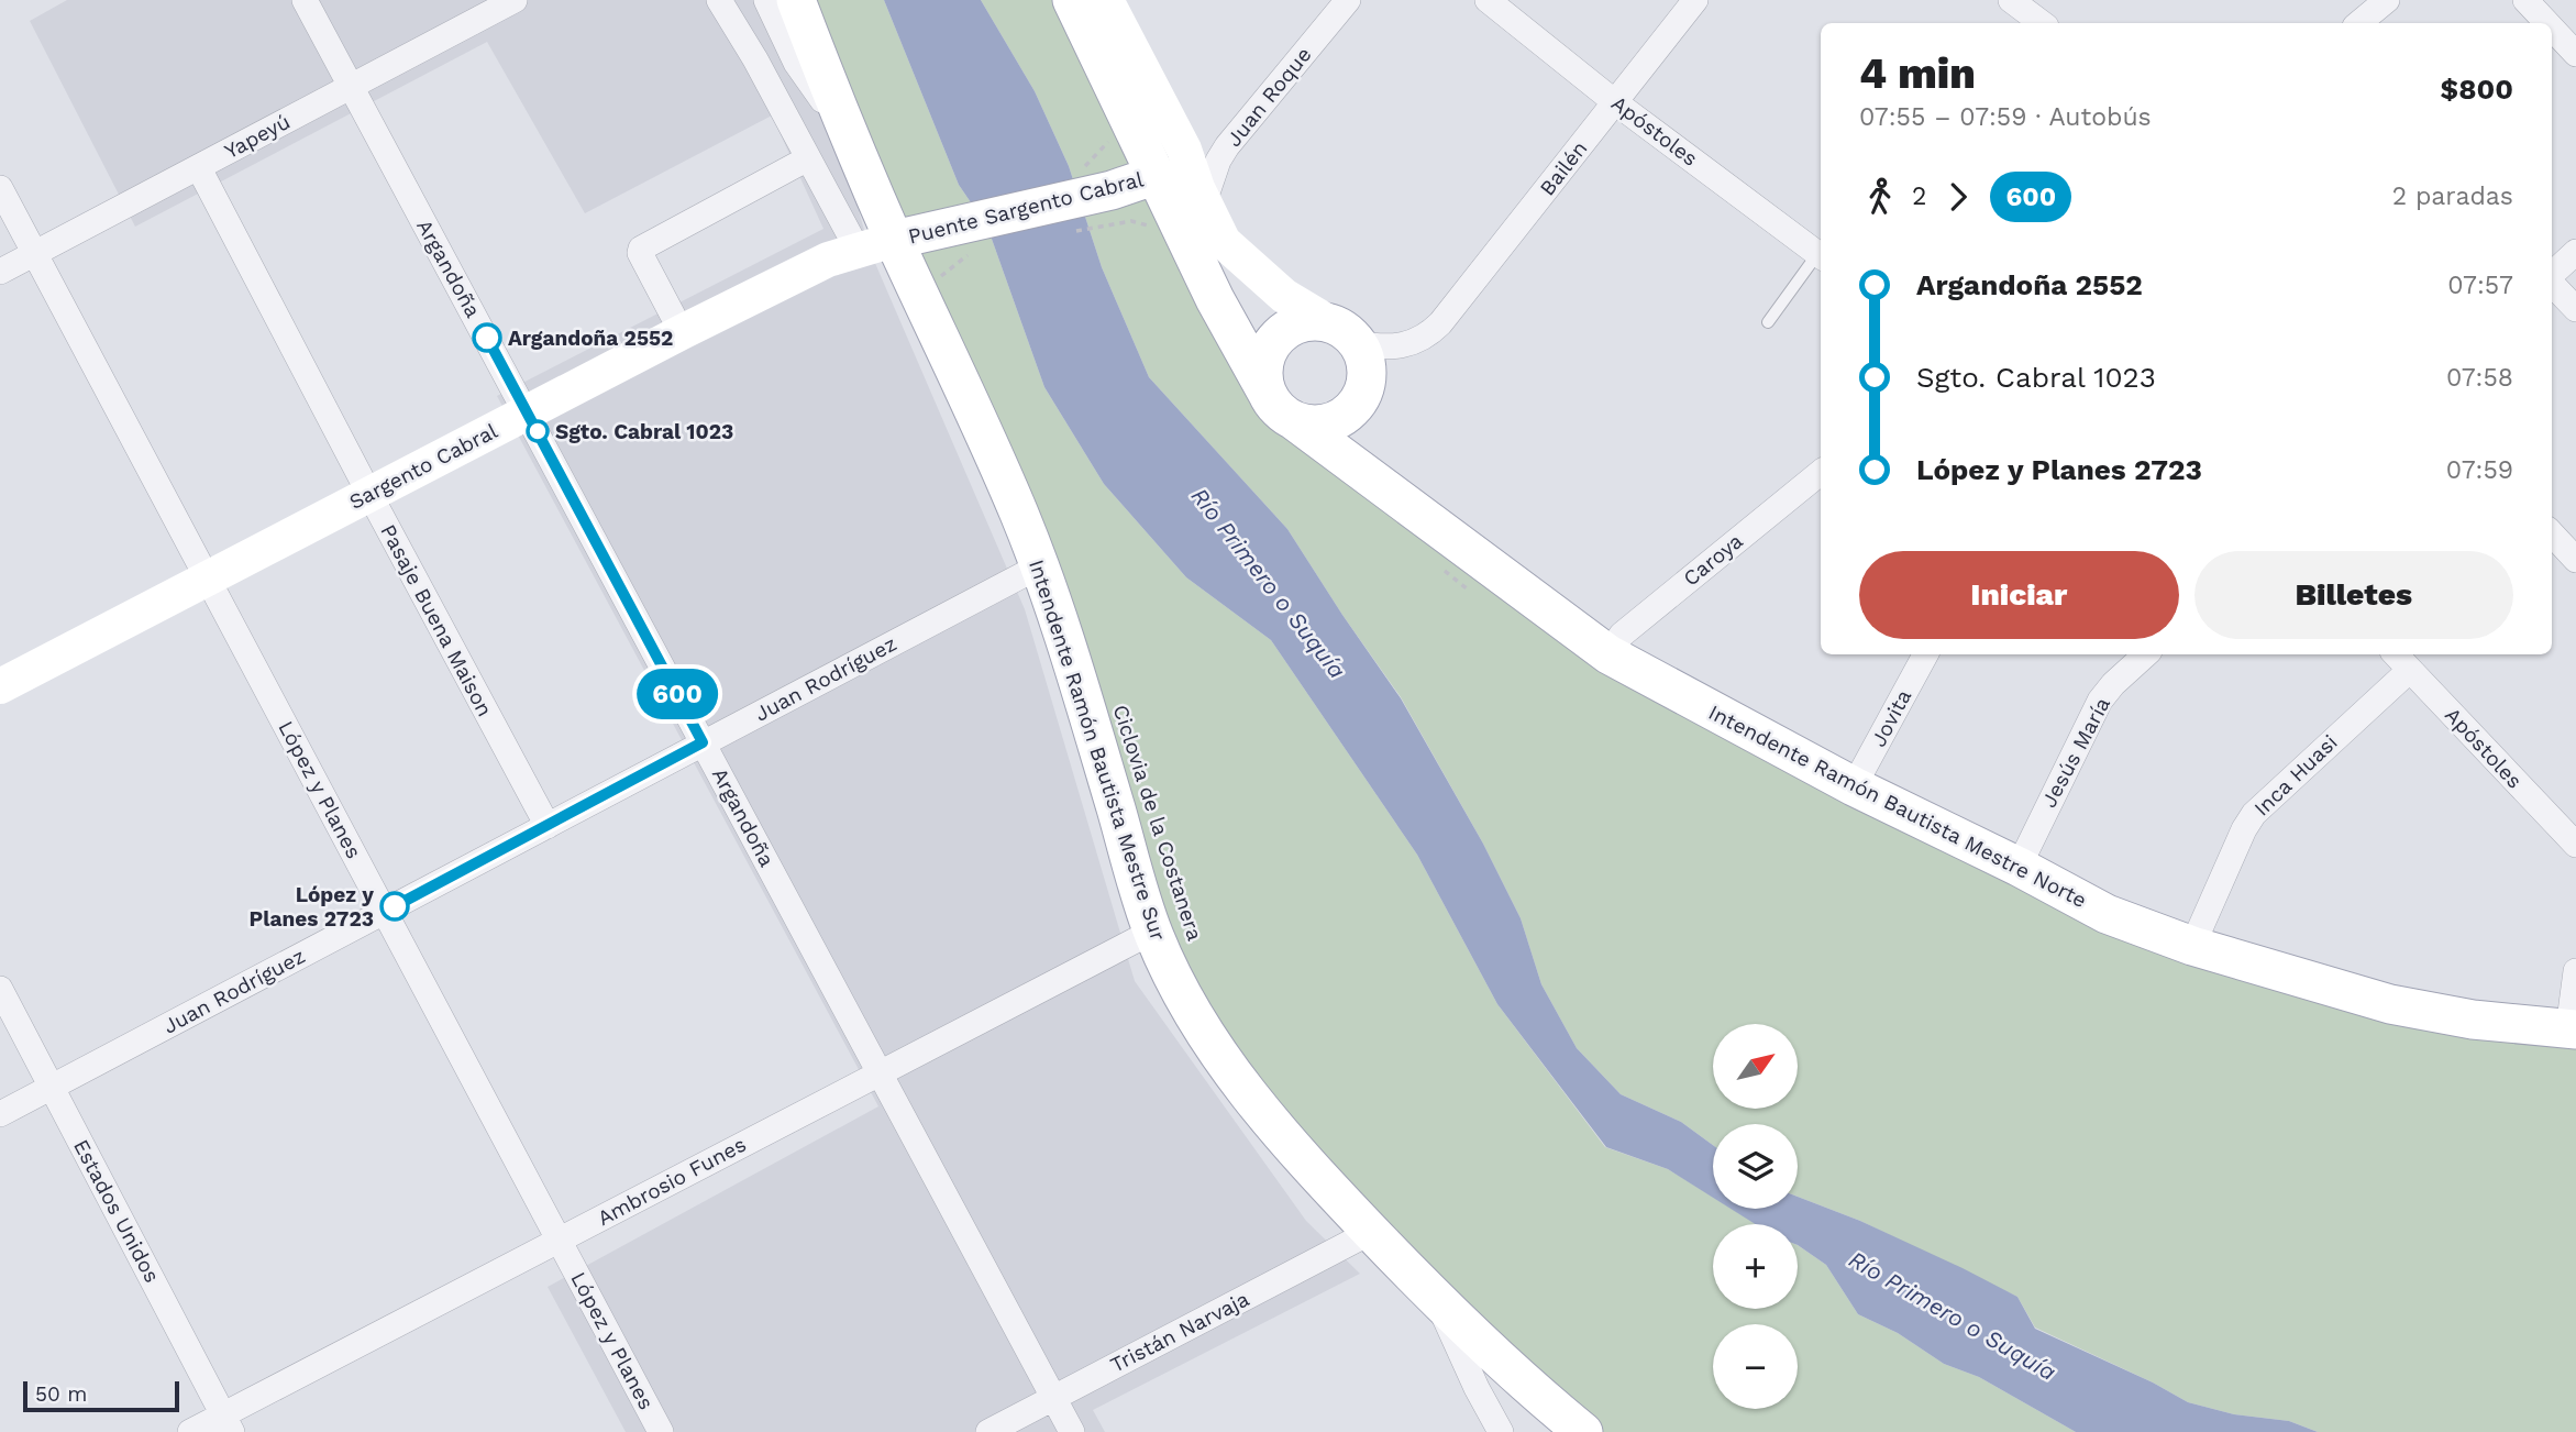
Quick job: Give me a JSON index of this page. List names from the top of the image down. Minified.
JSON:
{"streets":{"main road":["Puente Sargento Cabral","Intendente Ramón Bautista Mestre Sur","Intendente Ramón Bautista Mestre Norte"],"street":["Juan Roque","Apóstoles","Yapeyú","Bailén","Argandoña","Sargento Cabral","Caroya","Pasaje Buena Maison","Juan Rodríguez","Jovita","Jesús María","Inca Huasi","López y Planes","Ambrosio Funes","Estados Unidos","Tristán Narvaja"]},"crossings":[["Apóstoles","Bailén"],["Apóstoles","Inca Huasi"],["Yapeyú","Argandoña"],["Yapeyú","Pasaje Buena Maison"],["Yapeyú","López y Planes"],["Bailén","Intendente Ramón Bautista Mestre Norte"],["Puente Sargento Cabral","Sargento Cabral"],["Puente Sargento Cabral","Intendente Ramón Bautista Mestre Sur"],["Puente Sargento Cabral","Intendente Ramón Bautista Mestre Norte"],["Argandoña","Sargento Cabral"],["Argandoña","Juan Rodríguez"],["Argandoña","Ambrosio Funes"],["Argandoña","Tristán Narvaja"],["Sargento Cabral","Pasaje Buena Maison"],["Sargento Cabral","Intendente Ramón Bautista Mestre Sur"],["Sargento Cabral","López y Planes"],["Caroya","Intendente Ramón Bautista Mestre Norte"],["Pasaje Buena Maison","Juan Rodríguez"],["Juan Rodríguez","Intendente Ramón Bautista Mestre Sur"],["Juan Rodríguez","López y Planes"],["Juan Rodríguez","Estados Unidos"],["Jovita","Intendente Ramón Bautista Mestre Norte"],["Intendente Ramón Bautista Mestre Sur","Ambrosio Funes"],["Intendente Ramón Bautista Mestre Sur","Tristán Narvaja"],["Jesús María","Intendente Ramón Bautista Mestre Norte"],["Inca Huasi","Intendente Ramón Bautista Mestre Norte"],["López y Planes","Ambrosio Funes"],["Ambrosio Funes","Estados Unidos"]],"water":["Río Primero o Suquía"],"places":["Argandoña 2552","Sgto. Cabral 1023","López y Planes 2723"],"lines":["bus line 600"],"scale_bar":"50 m","north":"top right","page":{"on_map":"600","heading":["4 min","07:55 – 07:59 · Autobús","$800"],"legs":["2","600","2 paradas"],"list":[{"name":"Argandoña 2552","value":"07:57"},{"name":"Sgto. Cabral 1023","value":"07:58"},{"name":"López y Planes 2723","value":"07:59"}],"buttons":["Iniciar","Billetes"],"map_buttons":["+","−"],"scale":"50 m"}}
